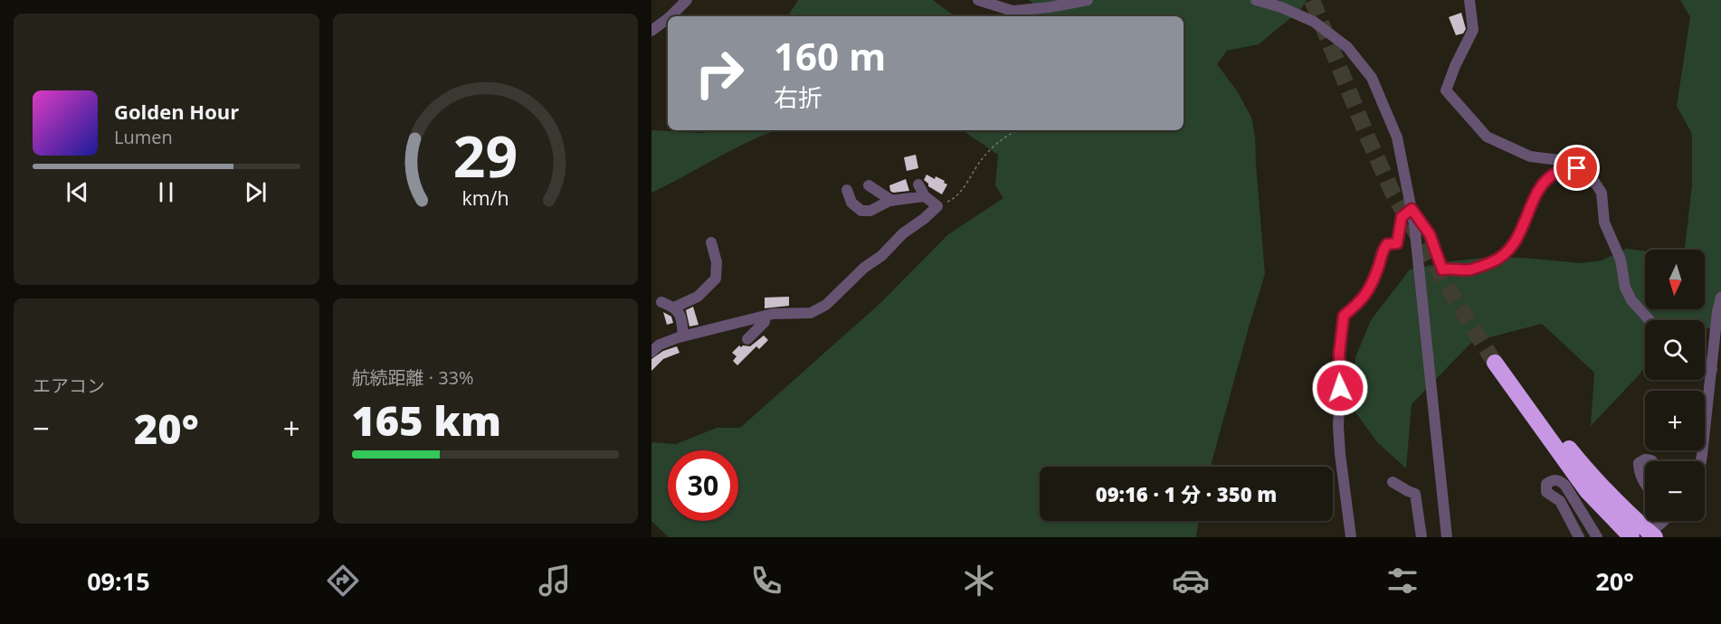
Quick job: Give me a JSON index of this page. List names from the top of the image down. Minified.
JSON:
{"north":"bottom","page":{"turn":["160 m","右折"],"song":["Golden Hour","Lumen"],"map_buttons":["+","−"],"tile":["エアコン",["航続距離 · 33%","165 km"]],"heat":["−","20°","+"],"limit":"30","trip":"09:16 · 1 分 · 350 m","tabs":["09:15","20°"],"gauge":["29","km/h"]}}
